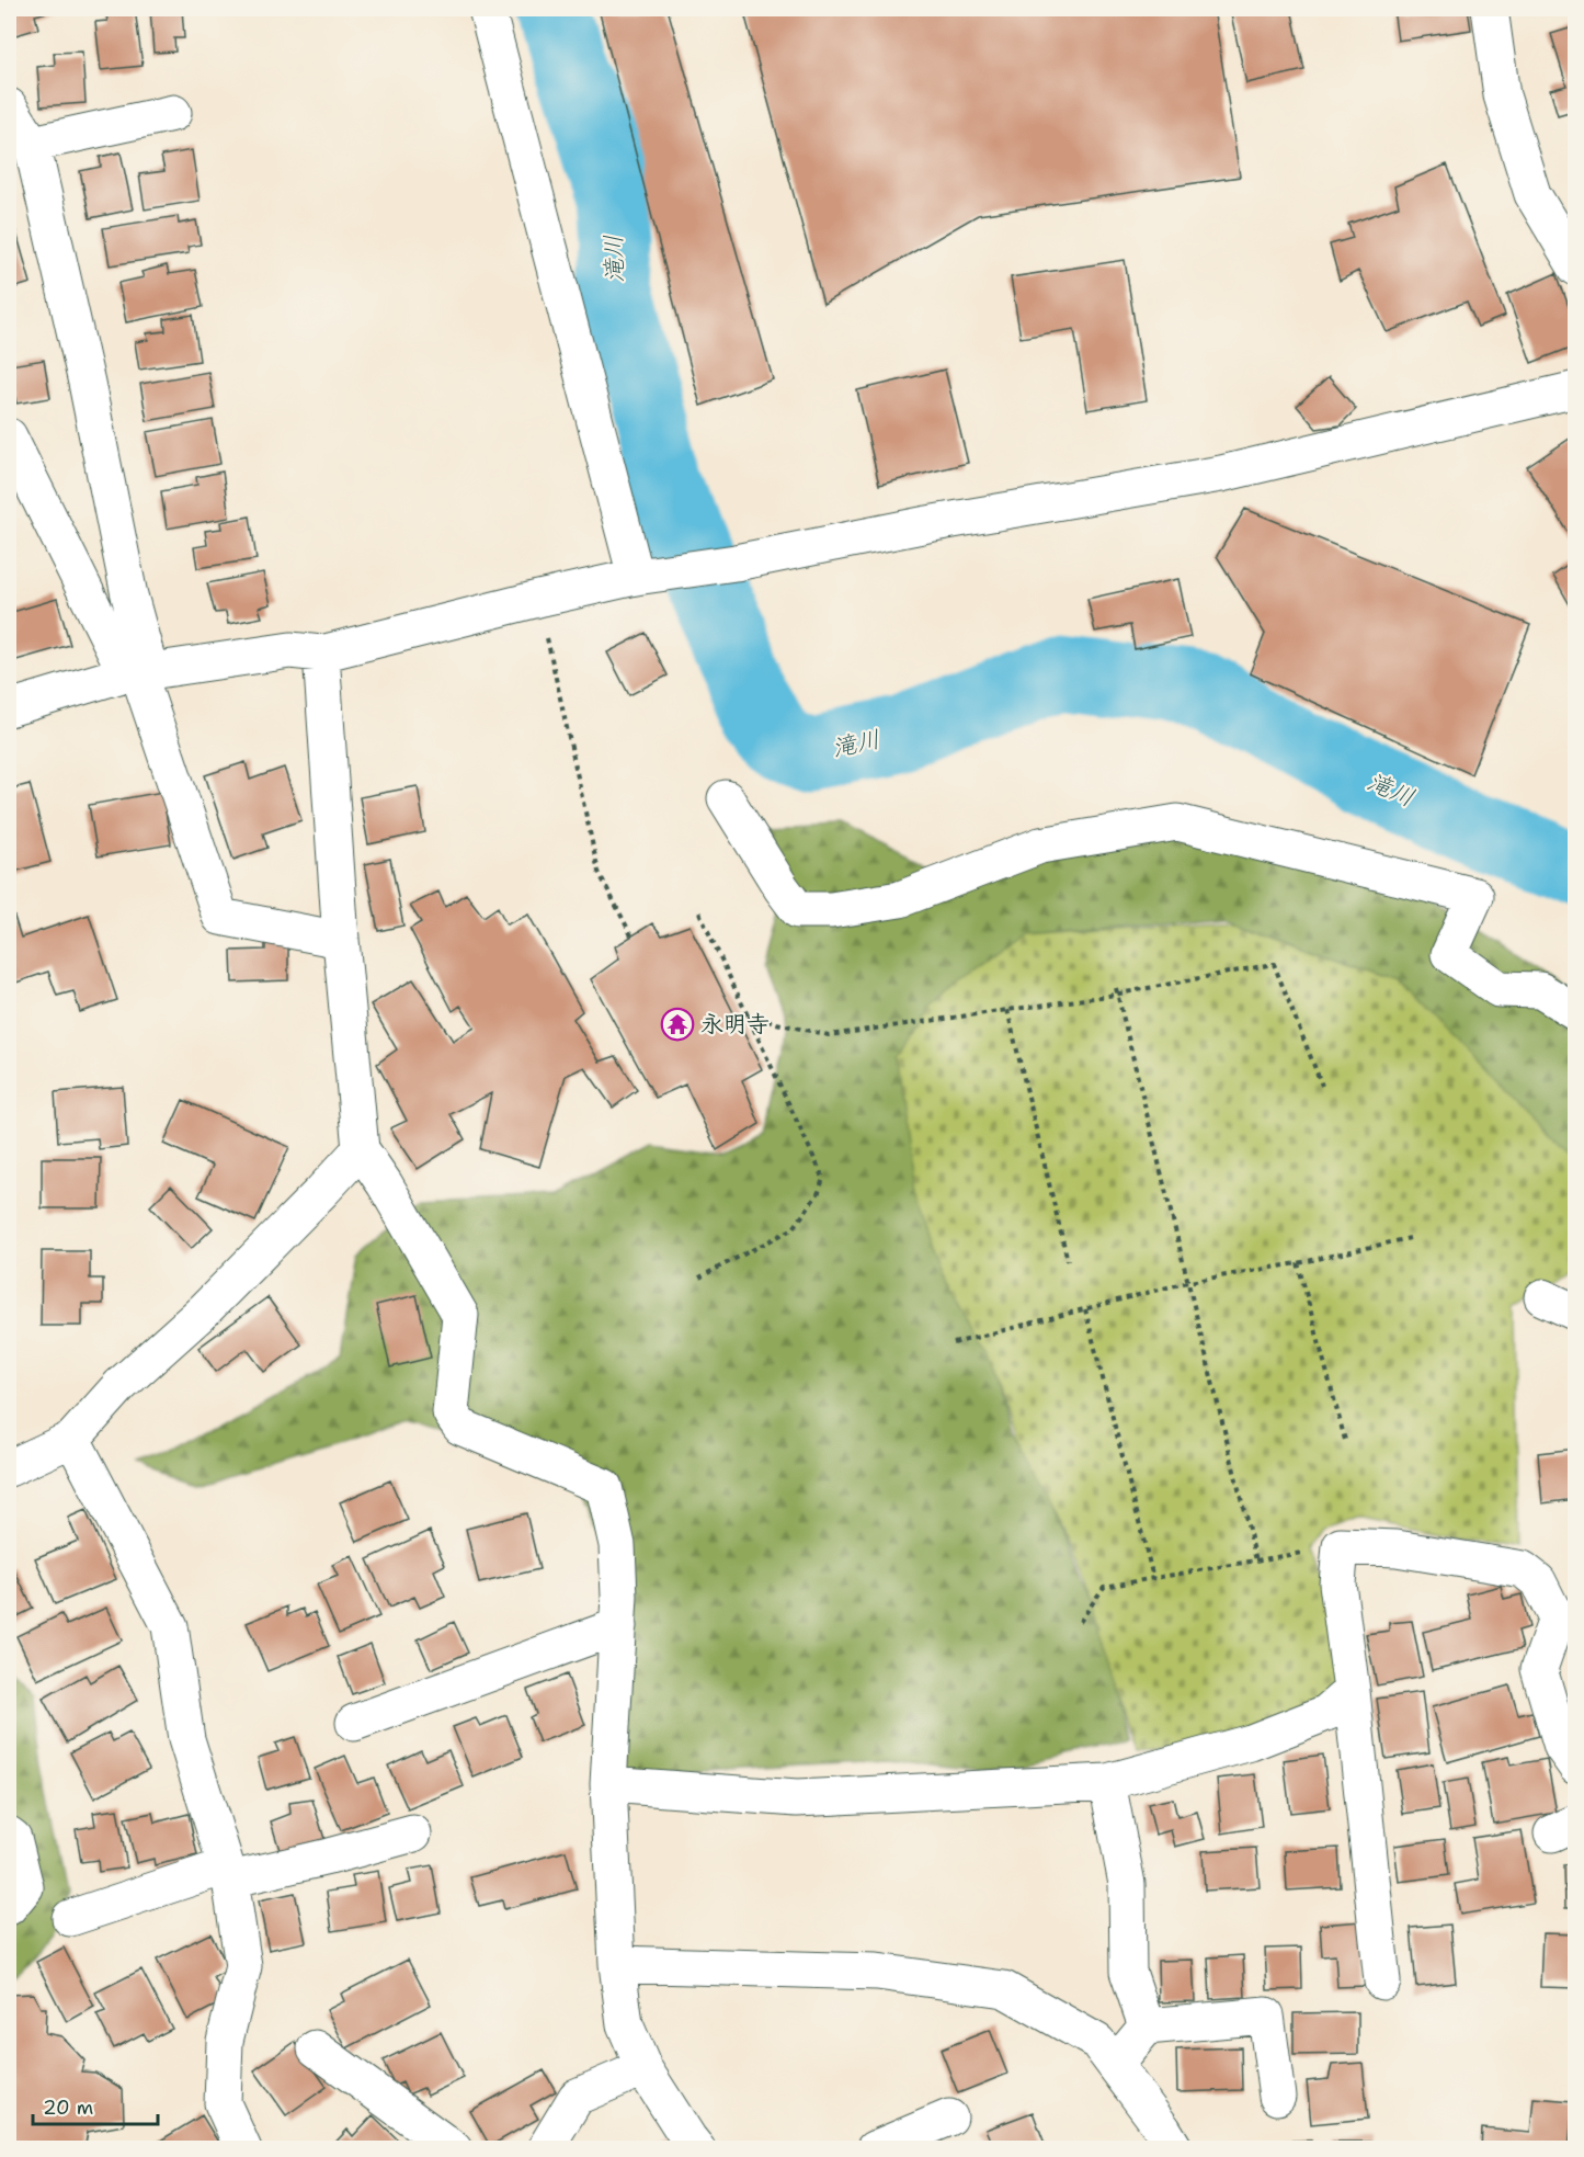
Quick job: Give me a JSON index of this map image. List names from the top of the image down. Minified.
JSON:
{"water":["滝川"],"places":{"temple":["永明寺"]},"scale_bar":"20 m"}
